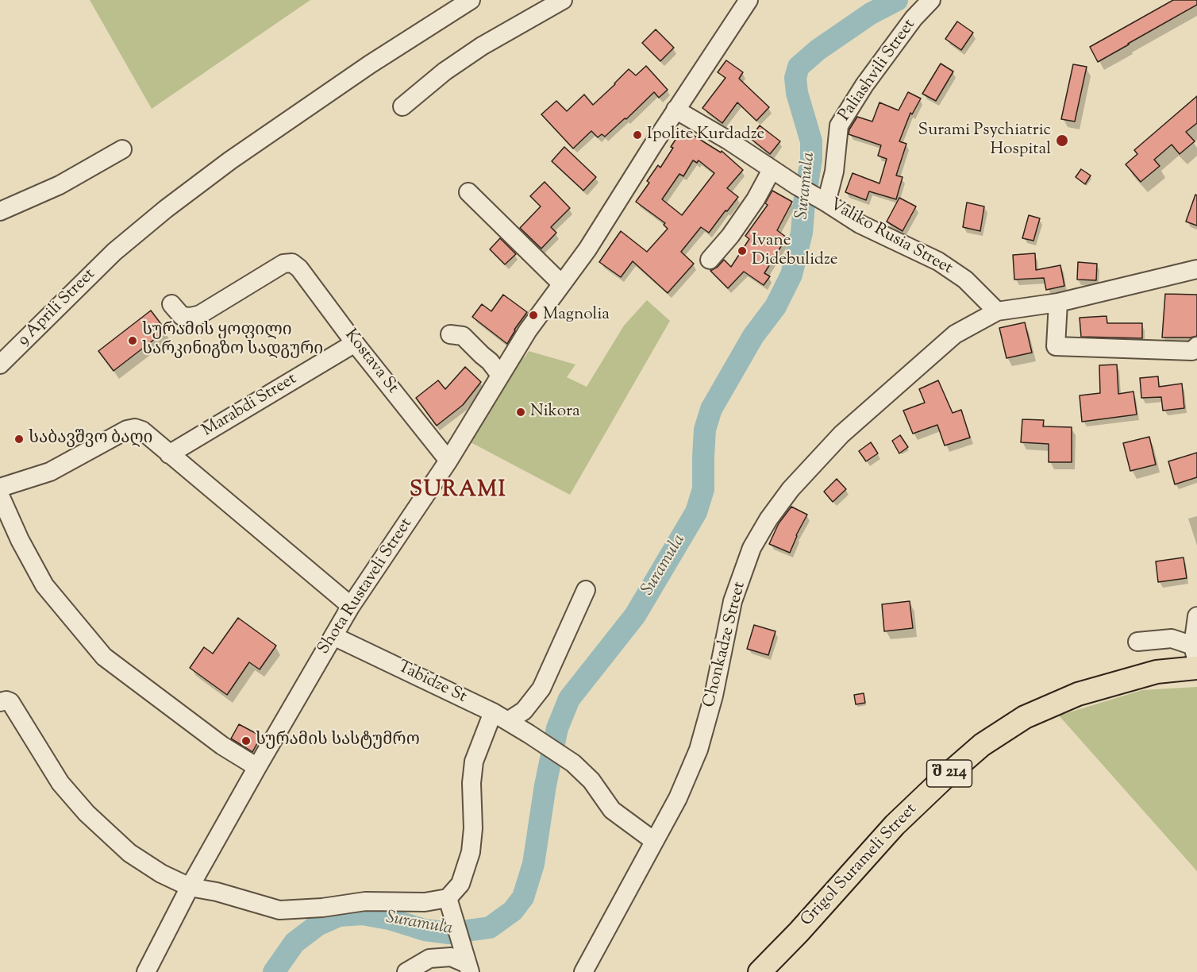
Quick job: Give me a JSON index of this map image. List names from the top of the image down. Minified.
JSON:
{"streets":{"main road":["შ 214","Grigol Surameli Street"],"street":["Paliashvili Street","Valiko Rusia Street","9 Aprili Street","Kostava St","Marabdi Street","Shota Rustaveli Street","Chonkadze Street","Tabidze St"]},"crossings":[["Paliashvili Street","Valiko Rusia Street"],["Valiko Rusia Street","Shota Rustaveli Street"],["Valiko Rusia Street","Chonkadze Street"],["Kostava St","Marabdi Street"],["Kostava St","Shota Rustaveli Street"],["Shota Rustaveli Street","Tabidze St"],["Chonkadze Street","Tabidze St"]],"districts":["SURAMI"],"water":["Suramula"],"places":["Ipolite Kurdadze","Surami Psychiatric Hospital","Ivane Didebulidze","Magnolia","სურამის ყოფილი სარკინიგზო სადგური","Nikora","საბავშვო ბაღი","სურამის სასტუმრო"]}
